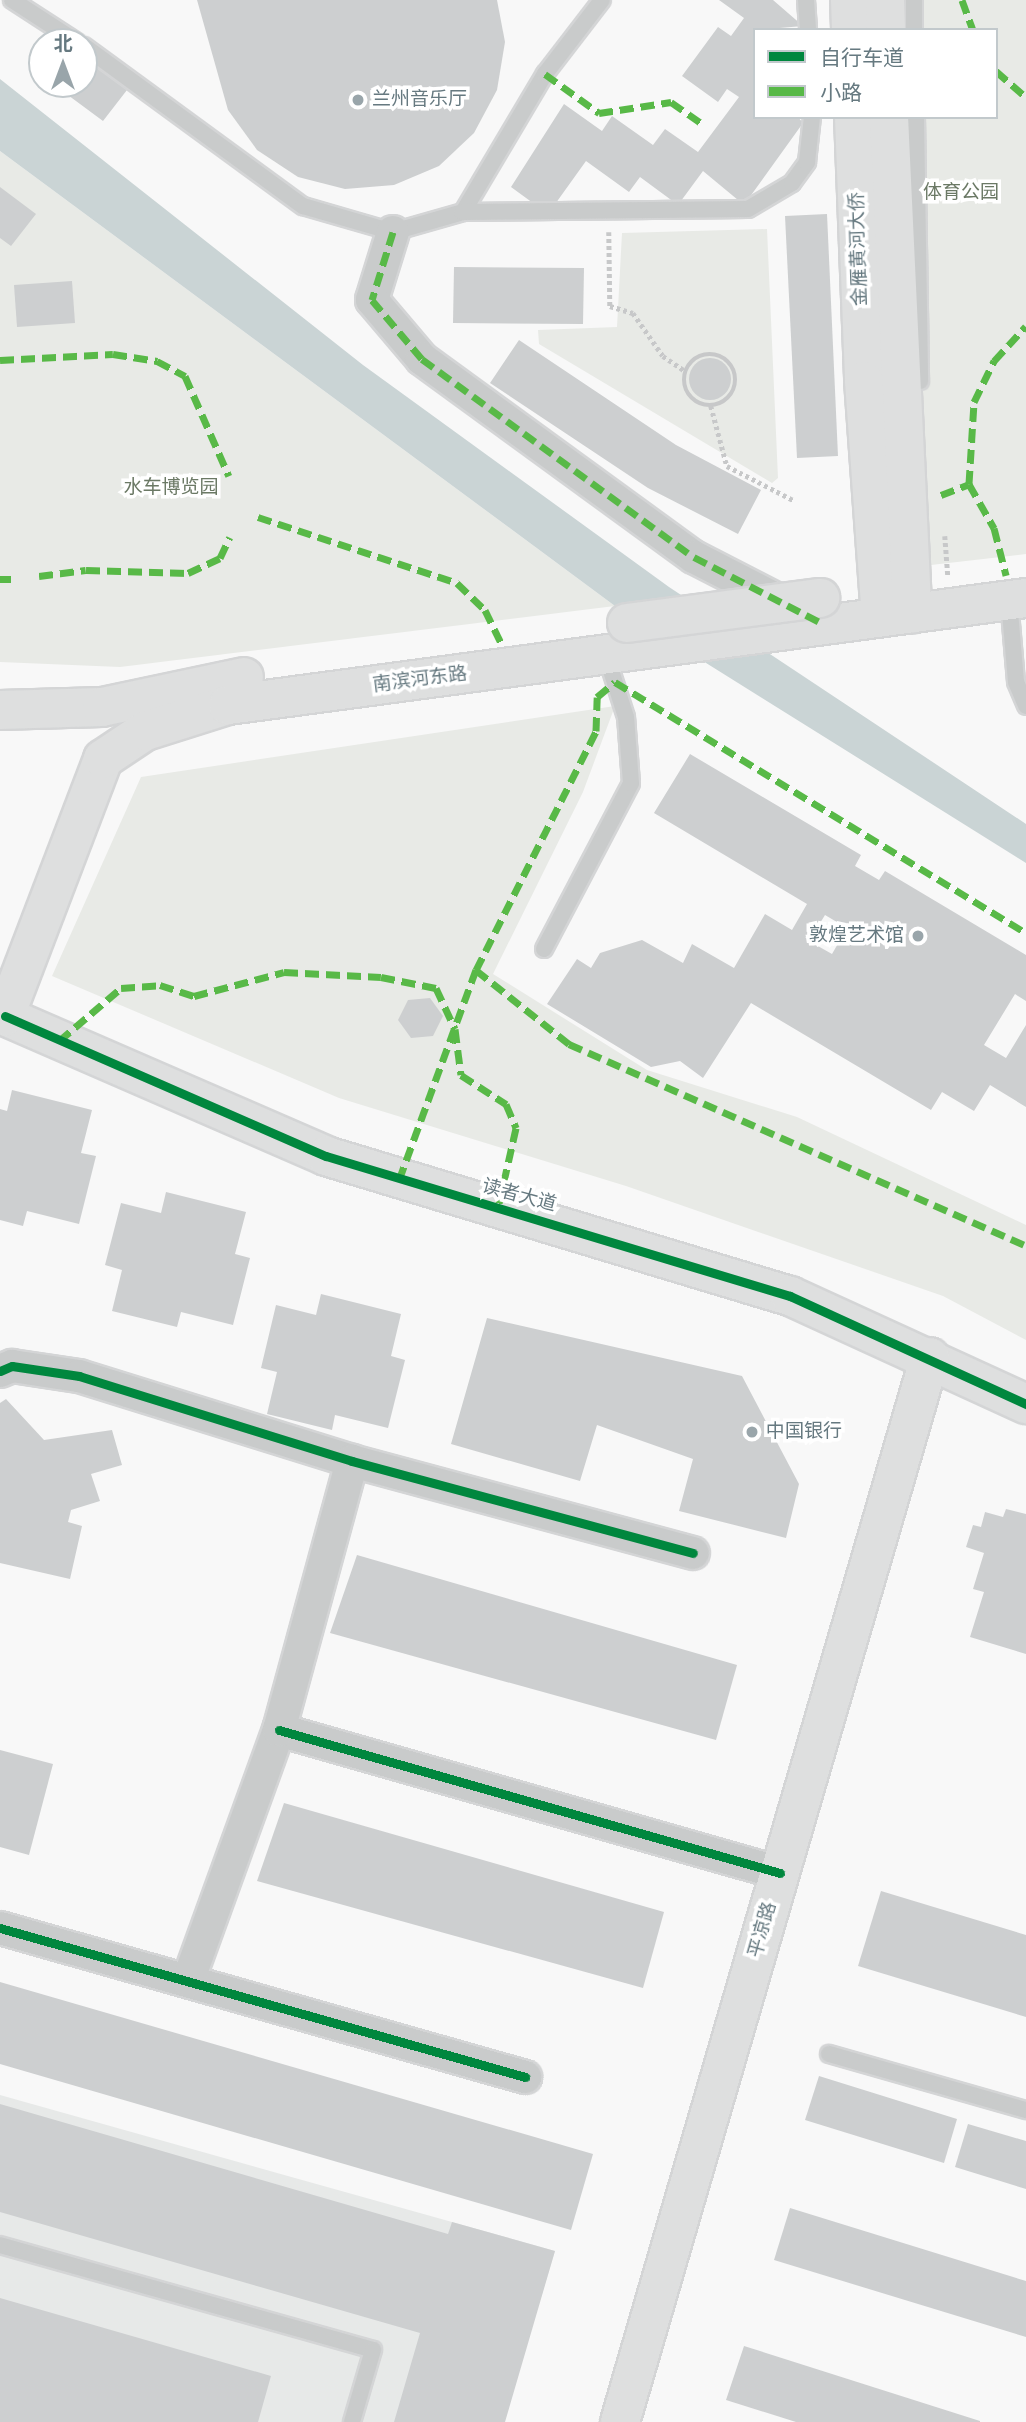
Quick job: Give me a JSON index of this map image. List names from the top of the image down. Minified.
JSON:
{"streets":{"main road":["金雁黄河大侨","南滨河东路","读者大道","平凉路"]},"crossings":[["南滨河东路","读者大道"],["读者大道","平凉路"]],"parks":["体育公园","水车博览园"],"places":["兰州音乐厅","敦煌艺术馆","中国银行"],"legend":["自行车道","小路"],"north":"top"}
